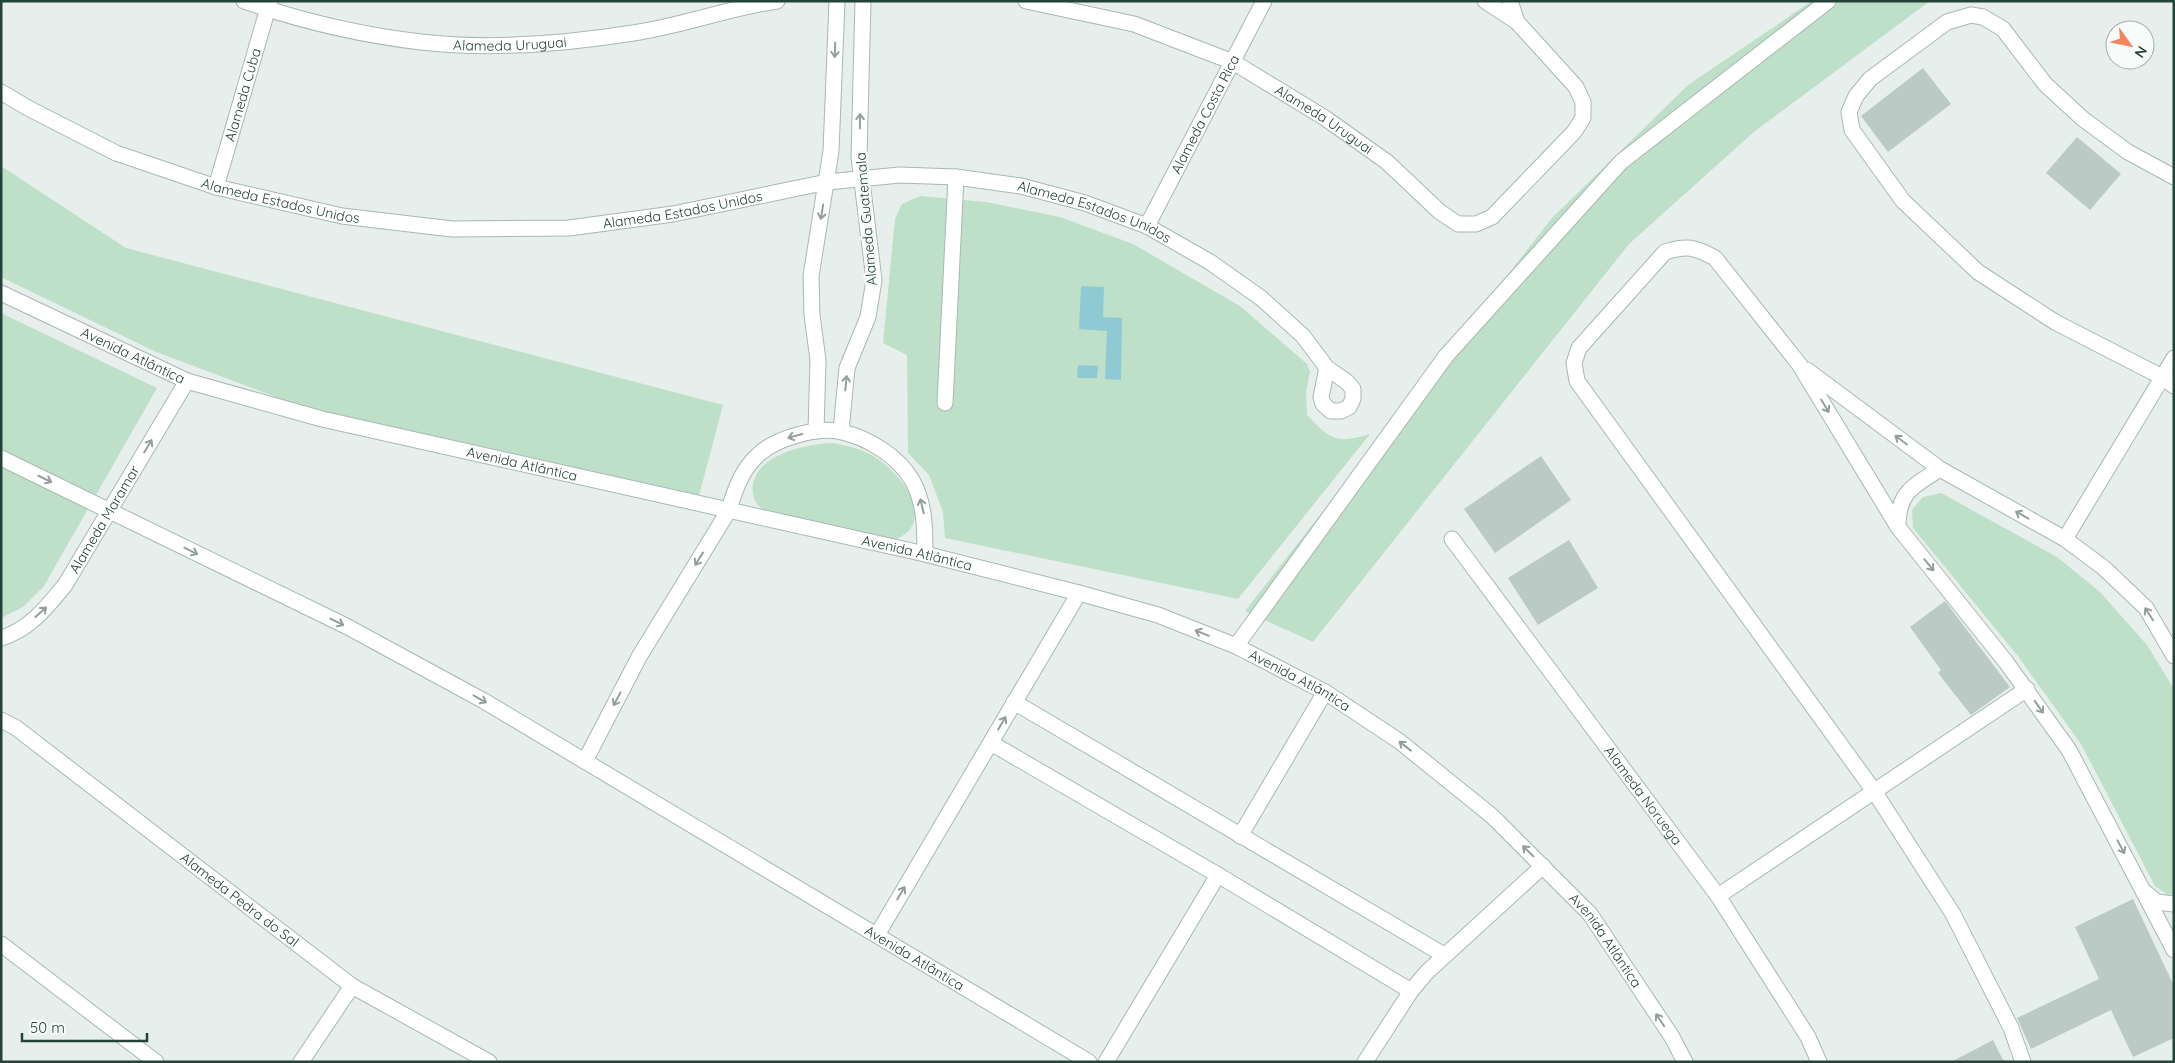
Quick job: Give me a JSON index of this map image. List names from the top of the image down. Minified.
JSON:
{"streets":{"street":["Alameda Uruguai","Alameda Cuba","Alameda Costa Rica","Alameda Estados Unidos","Alameda Guatemala","Avenida Atlântica","Alameda Maramar","Alameda Noruega","Alameda Pedra do Sal"]},"crossings":[["Alameda Uruguai","Alameda Cuba"],["Alameda Uruguai","Alameda Costa Rica"],["Alameda Cuba","Alameda Estados Unidos"],["Alameda Costa Rica","Alameda Estados Unidos"],["Alameda Estados Unidos","Alameda Guatemala"],["Avenida Atlântica","Alameda Maramar"]],"one_way":["Alameda Maramar"],"scale_bar":"50 m","north":"bottom right"}
